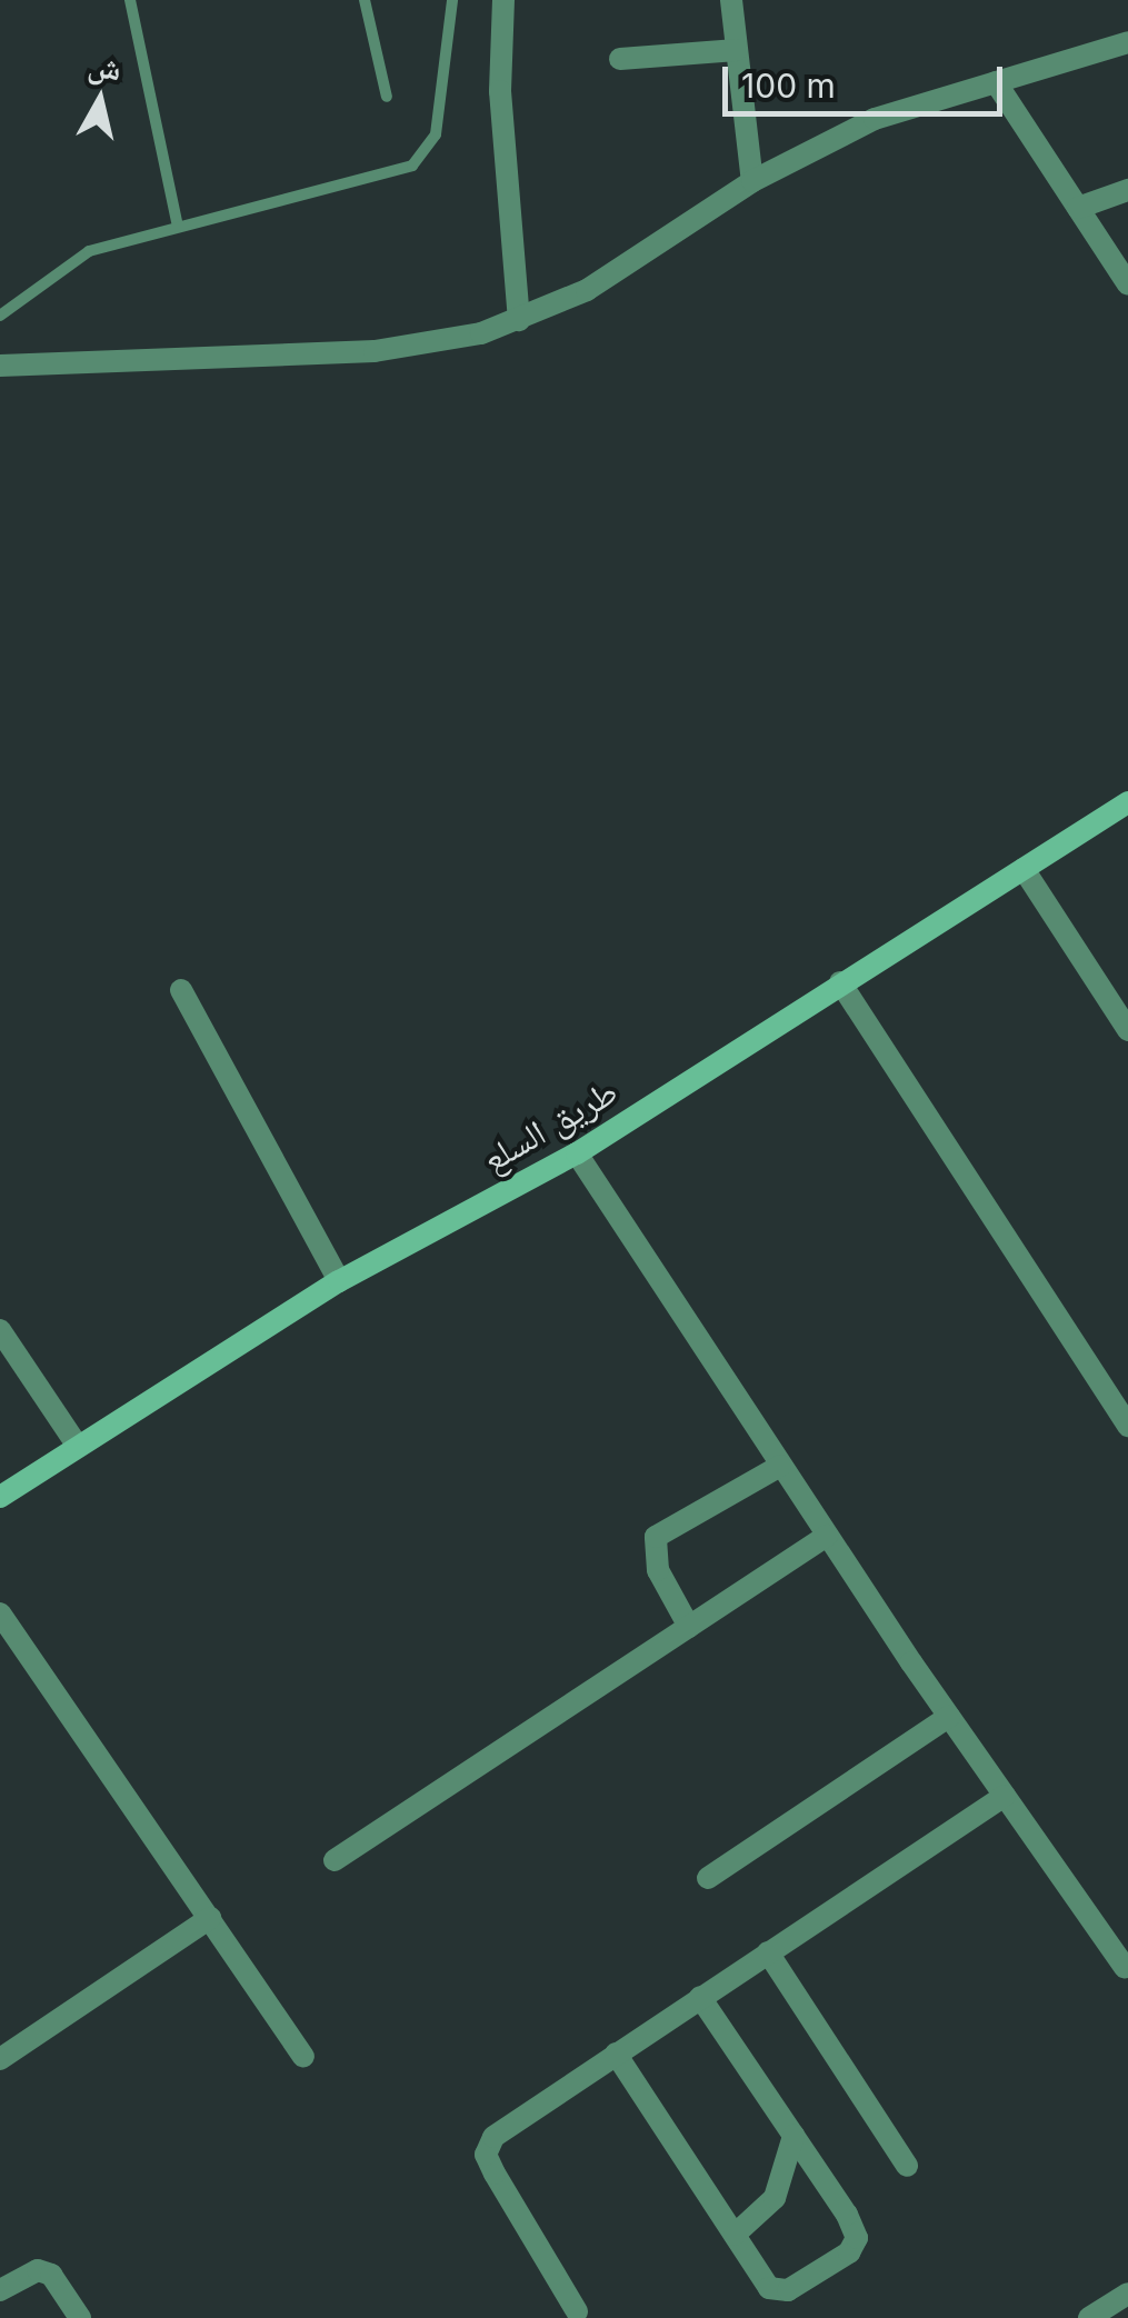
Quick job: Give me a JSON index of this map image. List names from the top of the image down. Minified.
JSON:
{"streets":{"street":["طريق السلع"]},"scale_bar":"100 m","north":"top"}
